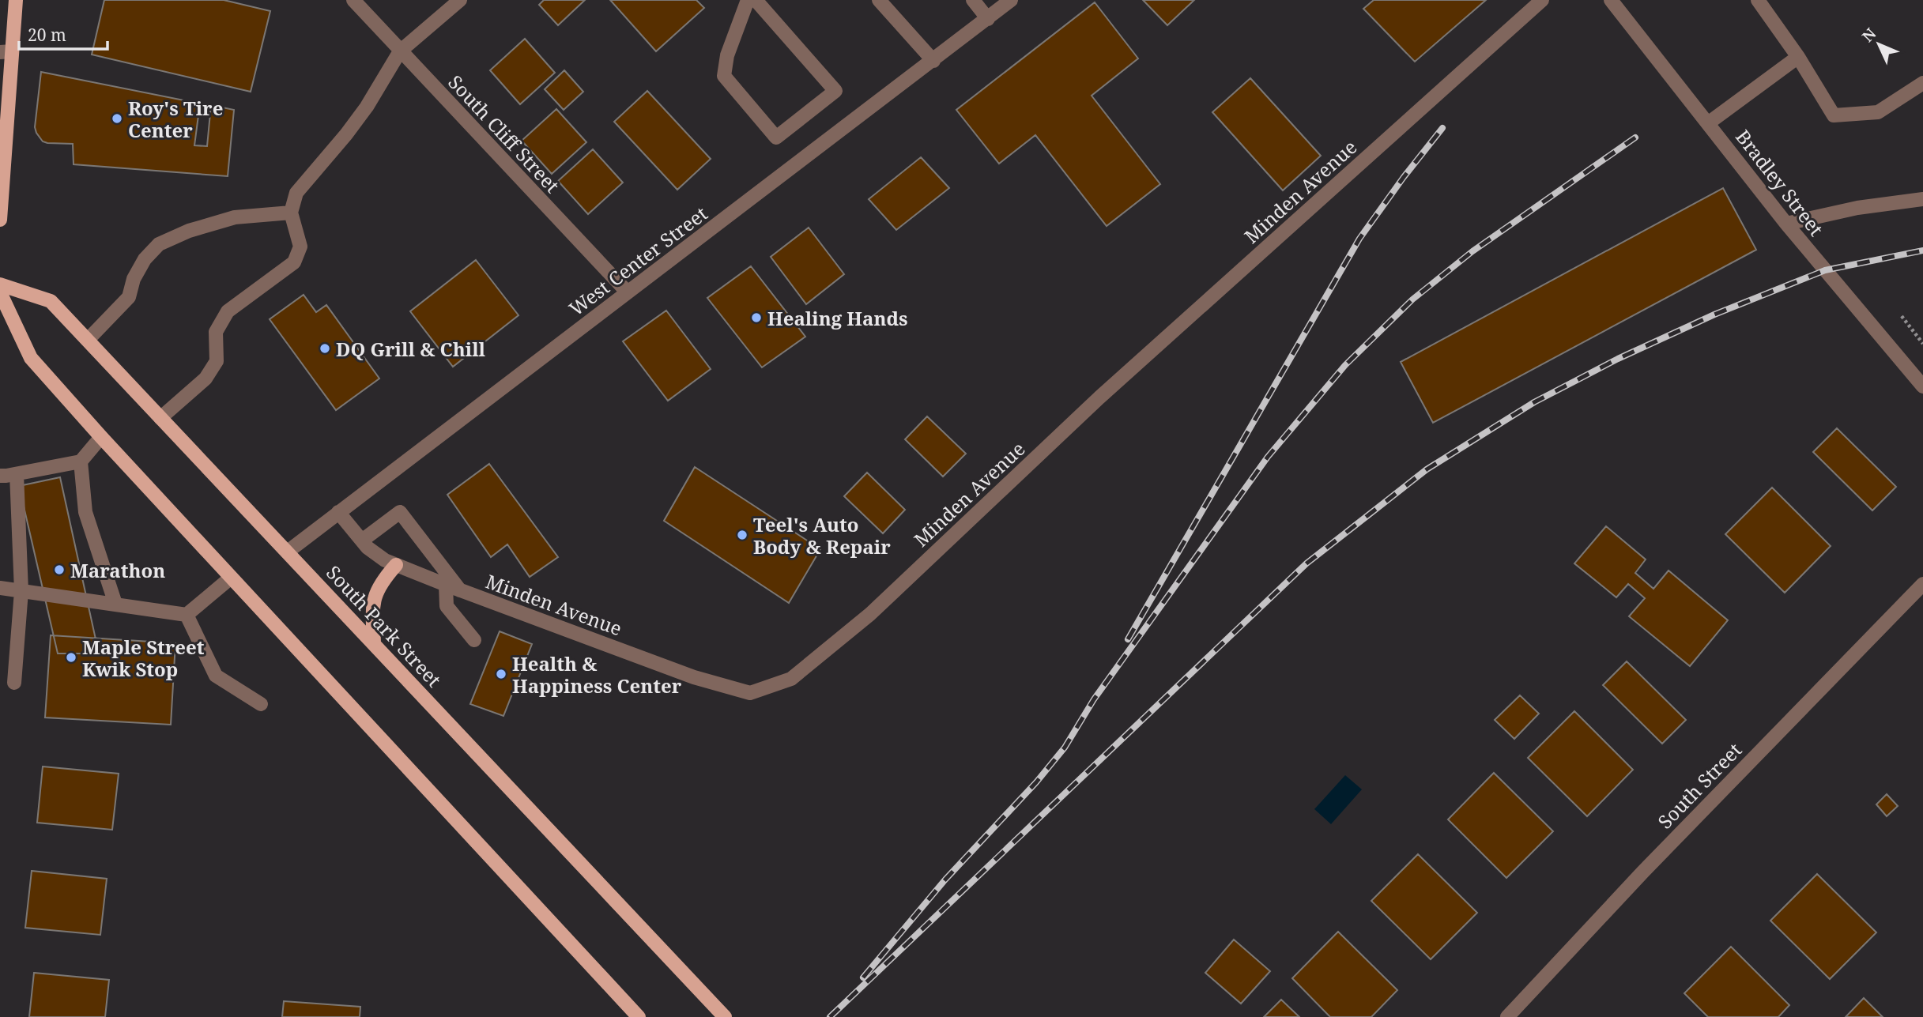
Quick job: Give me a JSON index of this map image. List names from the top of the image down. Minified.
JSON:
{"streets":{"main road":["South Park Street"],"street":["South Cliff Street","Bradley Street","Minden Avenue","West Center Street","South Street"]},"crossings":[["South Cliff Street","West Center Street"],["Minden Avenue","West Center Street"],["West Center Street","South Park Street"]],"places":["Roy's Tire Center","Healing Hands","DQ Grill & Chill","Teel's Auto Body & Repair","Marathon","Maple Street Kwik Stop","Health & Happiness Center"],"scale_bar":"20 m","north":"top left"}
